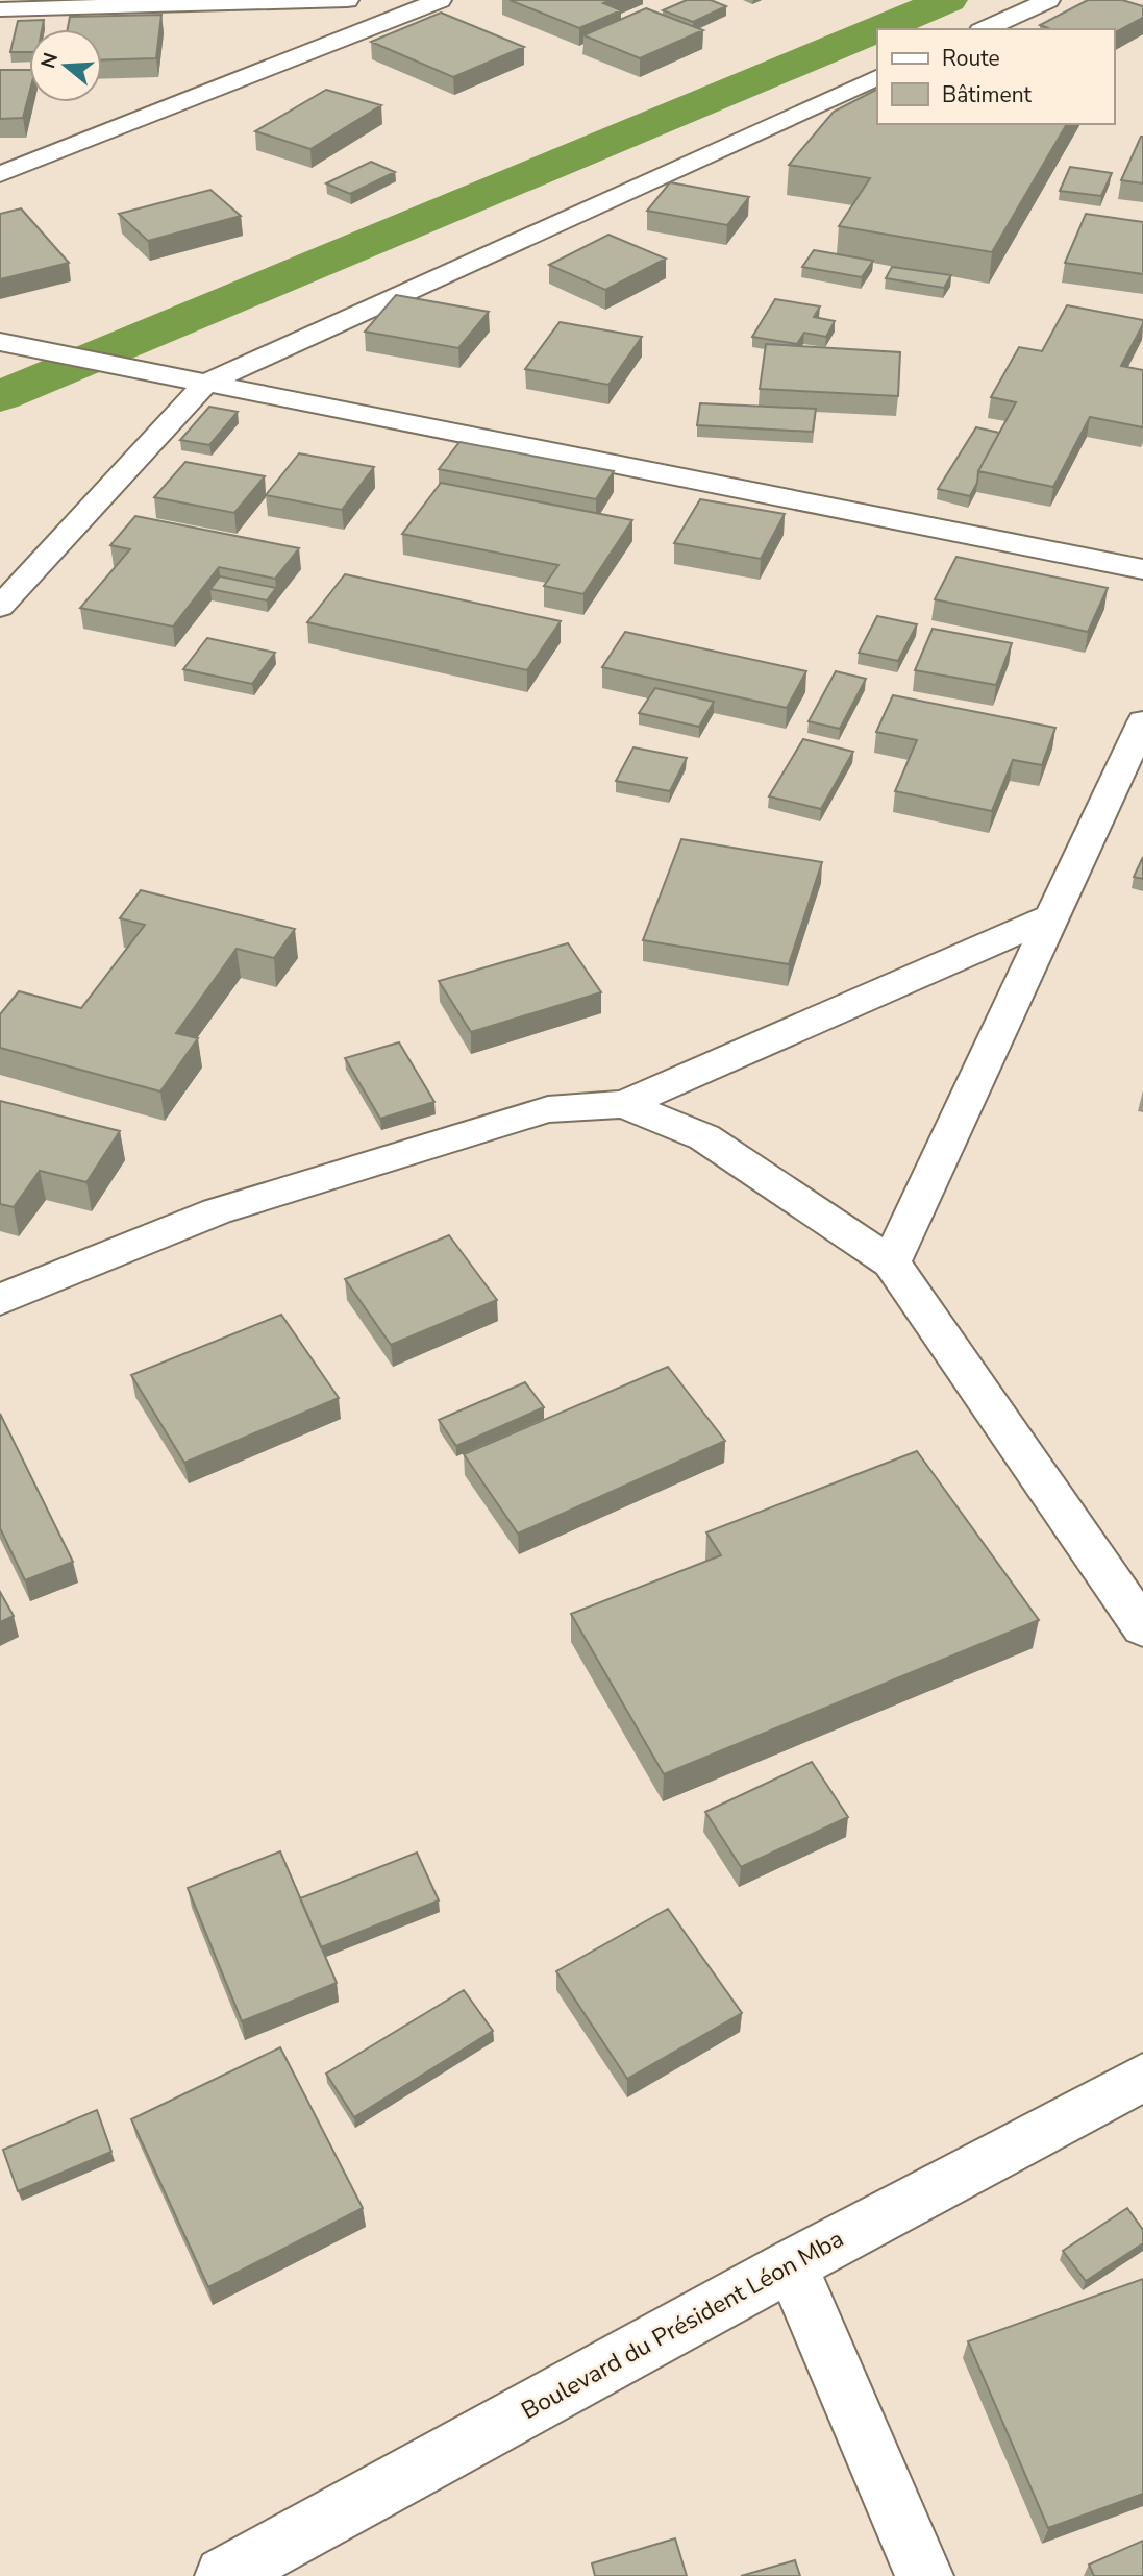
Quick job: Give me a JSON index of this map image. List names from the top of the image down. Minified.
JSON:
{"streets":{"street":["Boulevard du Président Léon Mba"]},"legend":["Route","Bâtiment"],"north":"left"}
